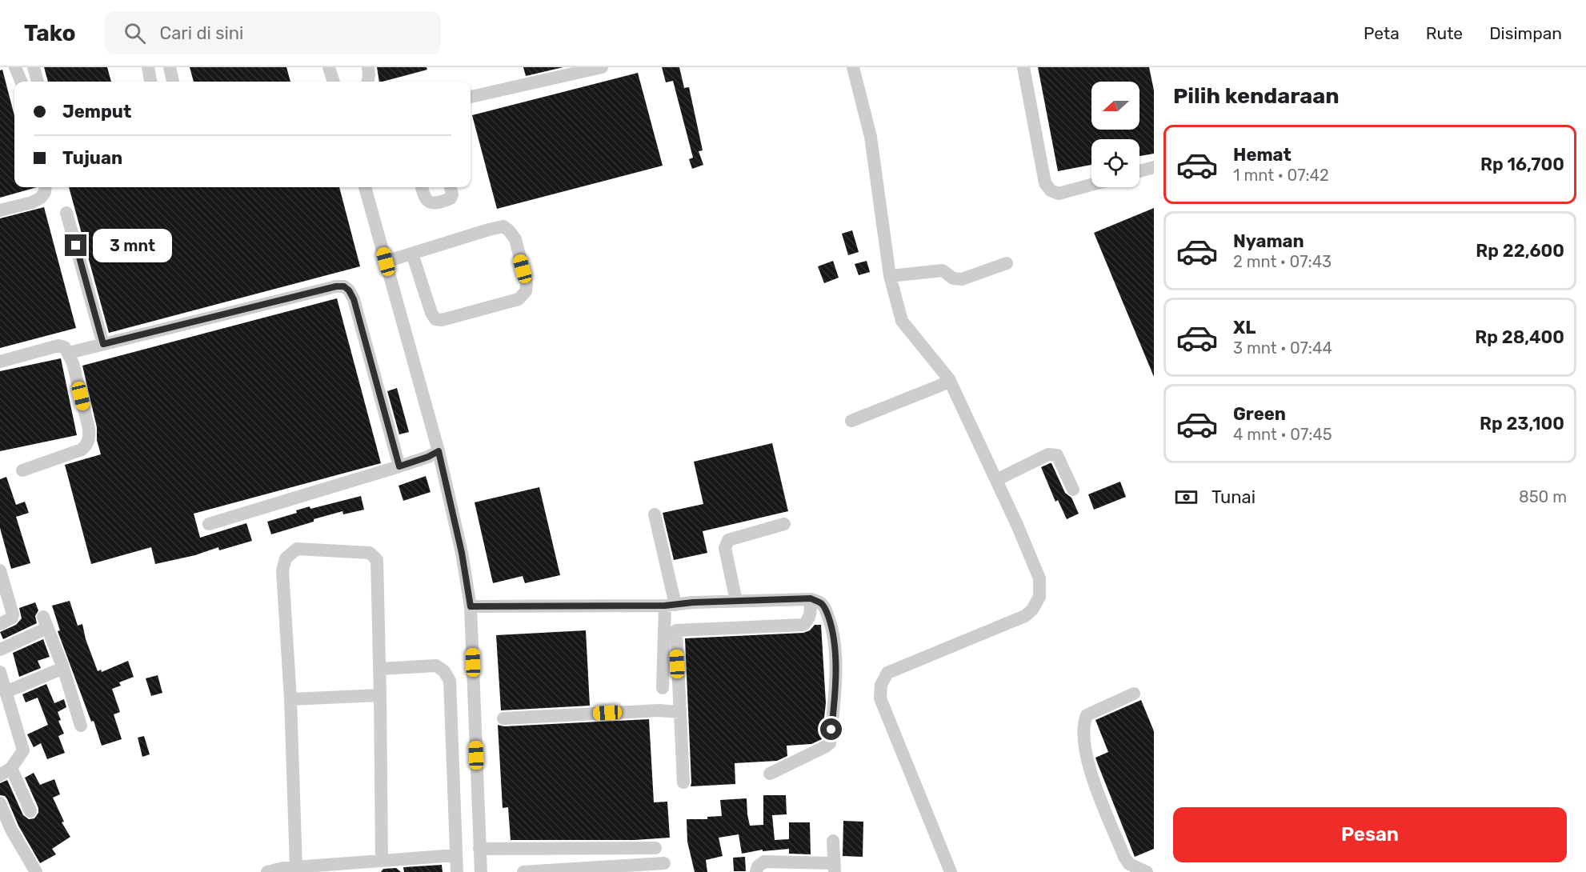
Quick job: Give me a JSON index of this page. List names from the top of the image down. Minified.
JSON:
{"north":"left","page":{"header":"Tako","search":"Cari di sini","nav":["Peta","Rute","Disimpan"],"heading":"Pilih kendaraan","banner":["Jemput","Tujuan"],"list":[{"name":"Hemat","note":"1 mnt · 07:42","value":"Rp 16,700"},{"name":"Nyaman","note":"2 mnt · 07:43","value":"Rp 22,600"},{"name":"XL","note":"3 mnt · 07:44","value":"Rp 28,400"},{"name":"Green","note":"4 mnt · 07:45","value":"Rp 23,100"}],"bubble":"3 mnt","pay":["Tunai","850 m"],"buttons":"Pesan"}}
